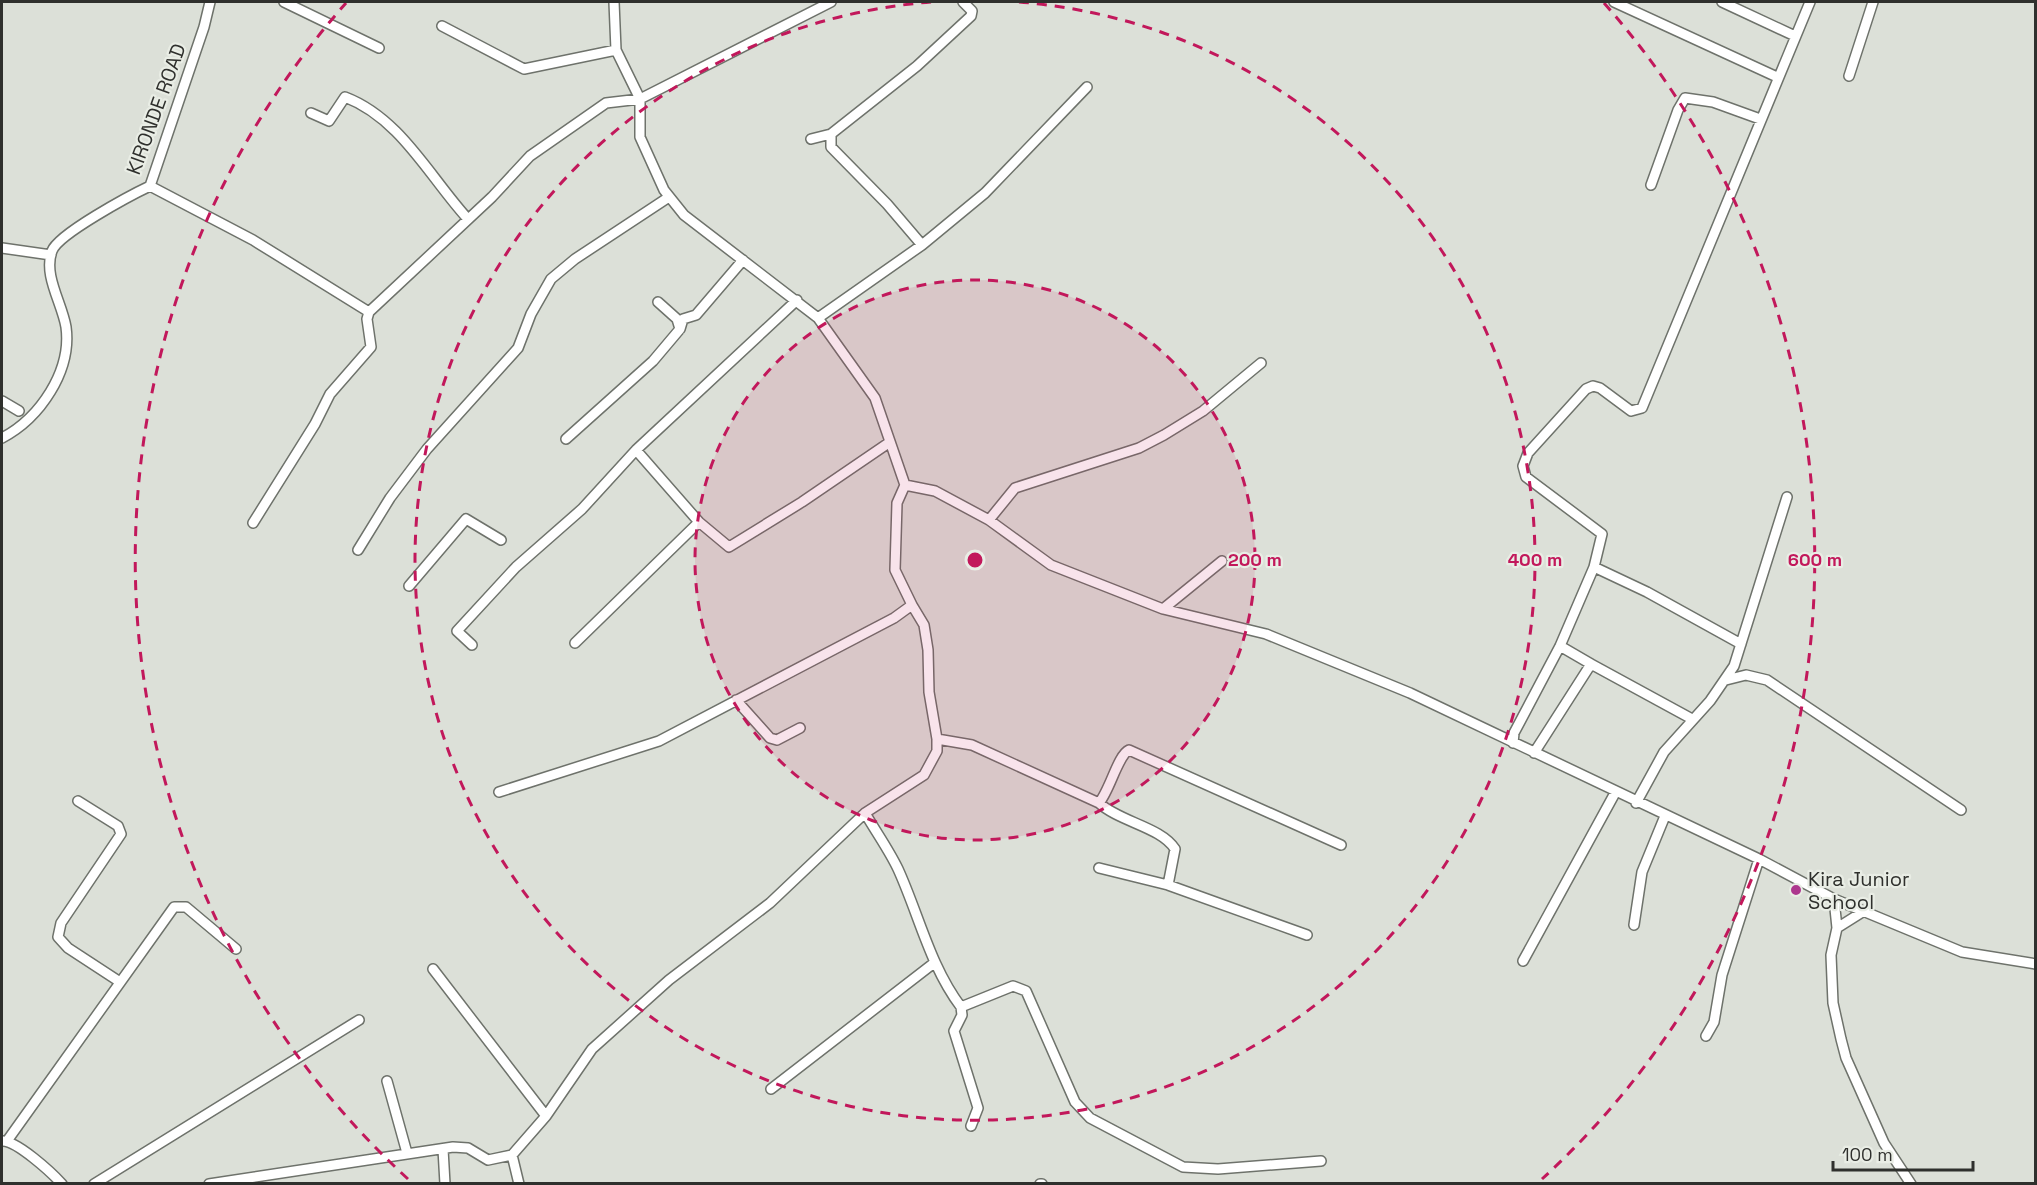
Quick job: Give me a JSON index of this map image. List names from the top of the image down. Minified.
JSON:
{"streets":{"street":["KIRONDE ROAD"]},"places":["Kira Junior School"],"scale_bar":"100 m","rings":["200 m","400 m","600 m"]}
